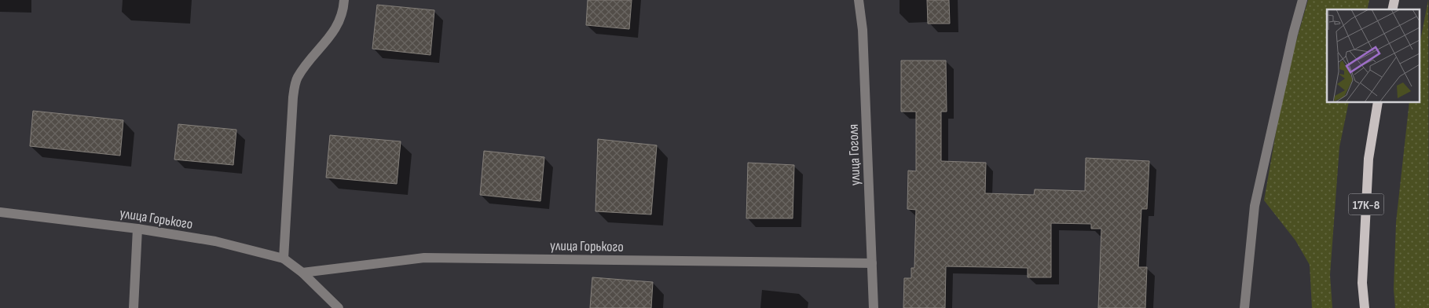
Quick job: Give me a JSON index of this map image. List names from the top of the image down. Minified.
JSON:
{"streets":{"main road":["17К-8"],"street":["улица Гоголя","улица Горького"]},"crossings":[["улица Гоголя","улица Горького"]]}
